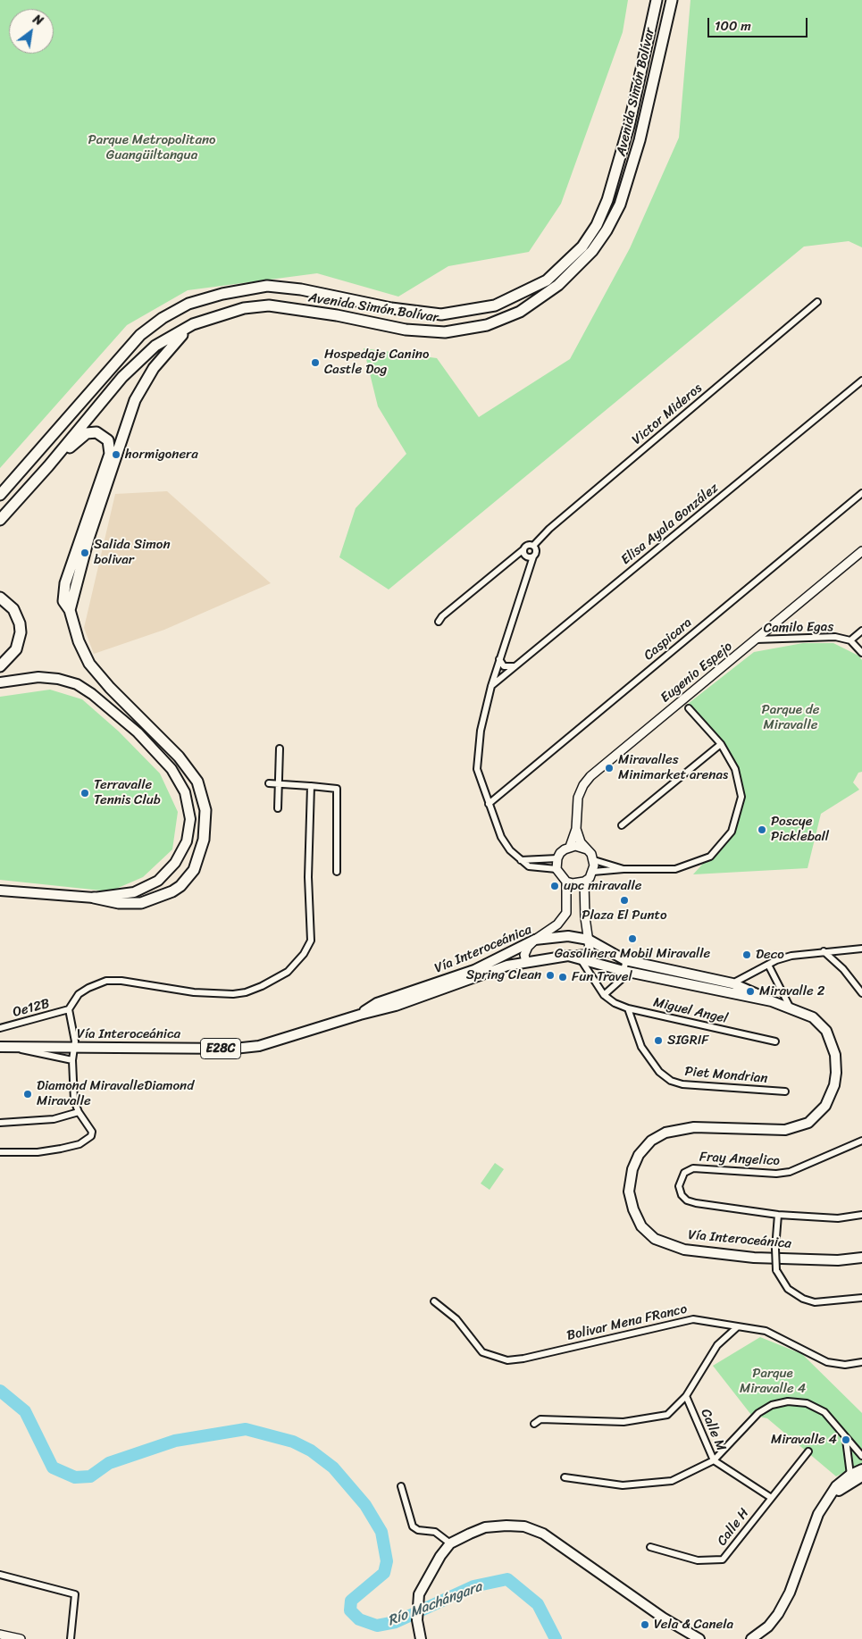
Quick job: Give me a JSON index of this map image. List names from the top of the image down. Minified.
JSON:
{"streets":{"highway":["Avenida Simón Bolívar"],"main road":["Vía Interoceánica","E28C"],"street":["Victor Mideros","Elisa Ayala González","Camilo Egas","Caspicara","Eugenio Espejo","Oe12B","Miguel Angel","Piet Mondrian","Fray Angelico","Bolivar Mena FRanco","Calle M","Calle H"]},"crossings":[["Camilo Egas","Eugenio Espejo"],["Vía Interoceánica","Miguel Angel"],["Miguel Angel","Piet Mondrian"],["Calle M","Calle H"]],"water":["Río Machángara"],"parks":["Parque Metropolitano Guangüiltangua","Parque de Miravalle","Parque Miravalle 4"],"places":["Hospedaje Canino Castle Dog","hormigonera","Salida Simon bolivar","Miravalles Minimarket arenas","Terravalle Tennis Club","Poscye Pickleball","upc miravalle","Plaza El Punto","Gasolinera Mobil Miravalle","Deco","Spring Clean","Fun Travel","Miravalle 2","SIGRIF","Diamond MiravalleDiamond Miravalle","Miravalle 4","Vela & Canela"],"scale_bar":"100 m","north":"top right"}
